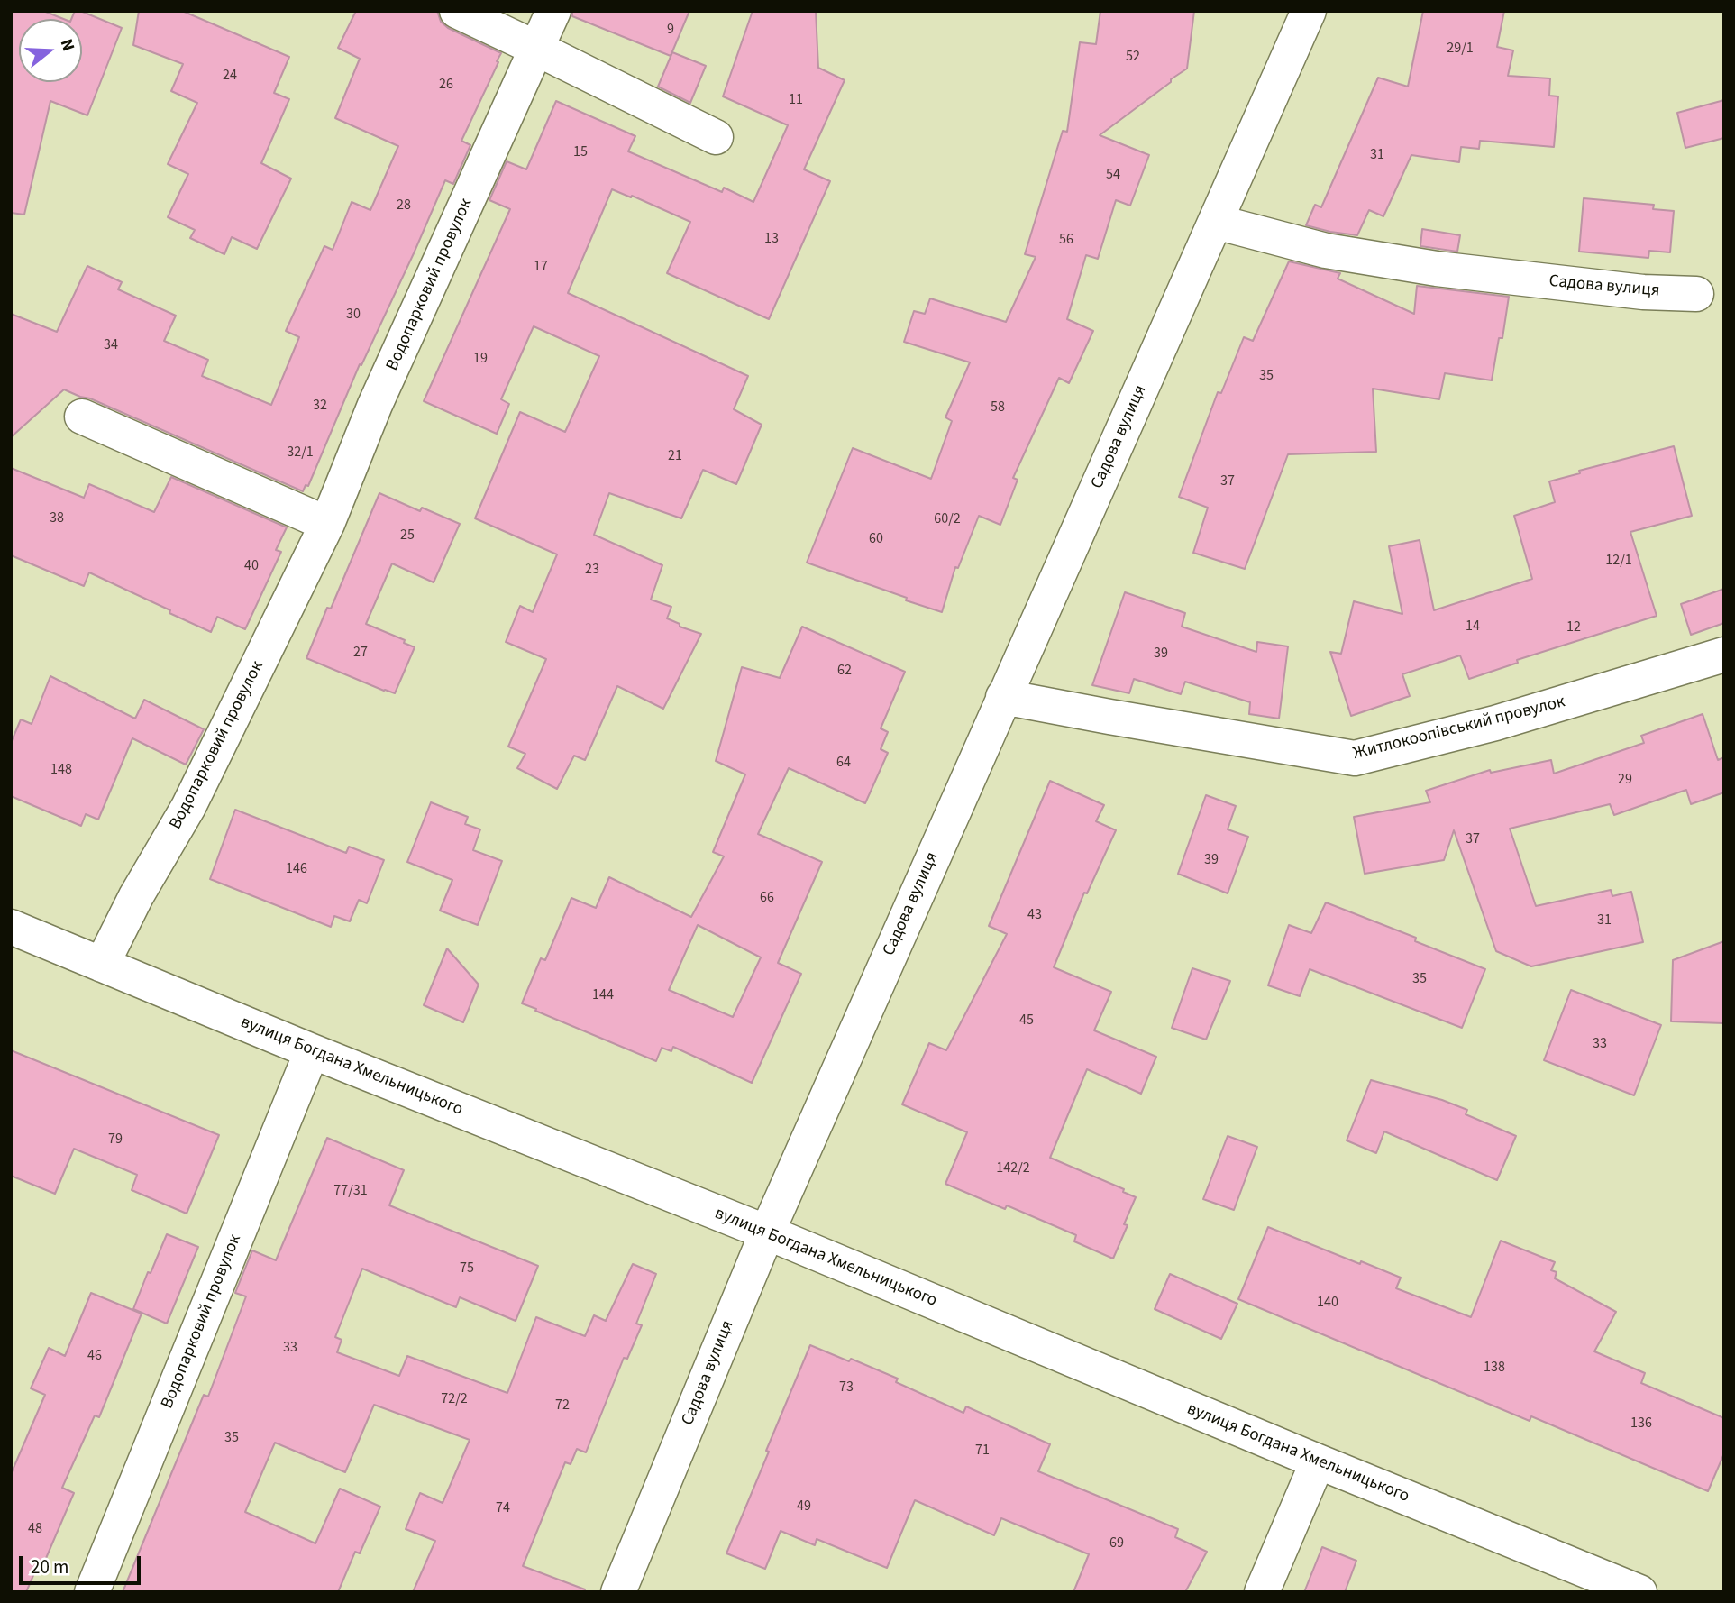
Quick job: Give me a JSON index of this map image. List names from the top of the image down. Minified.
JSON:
{"streets":{"street":["Водопарковий провулок","Садова вулиця","Житлокоопівський провулок","вулиця Богдана Хмельницького"]},"crossings":[["Водопарковий провулок","вулиця Богдана Хмельницького"],["Садова вулиця","Житлокоопівський провулок"],["Садова вулиця","вулиця Богдана Хмельницького"]],"house_numbers":["9","29/1","52","24","26","11","15","31","54","28","13","56","17","30","34","19","35","32","58","32/1","21","37","38","60/2","25","60","12/1","40","23","14","12","27","39","62","64","148","29","37","39","146","66","43","31","35","144","45","33","79","142/2","77/31","75","140","33","46","138","73","72/2","72","136","35","71","49","74","48","69"],"scale_bar":"20 m","north":"right"}
